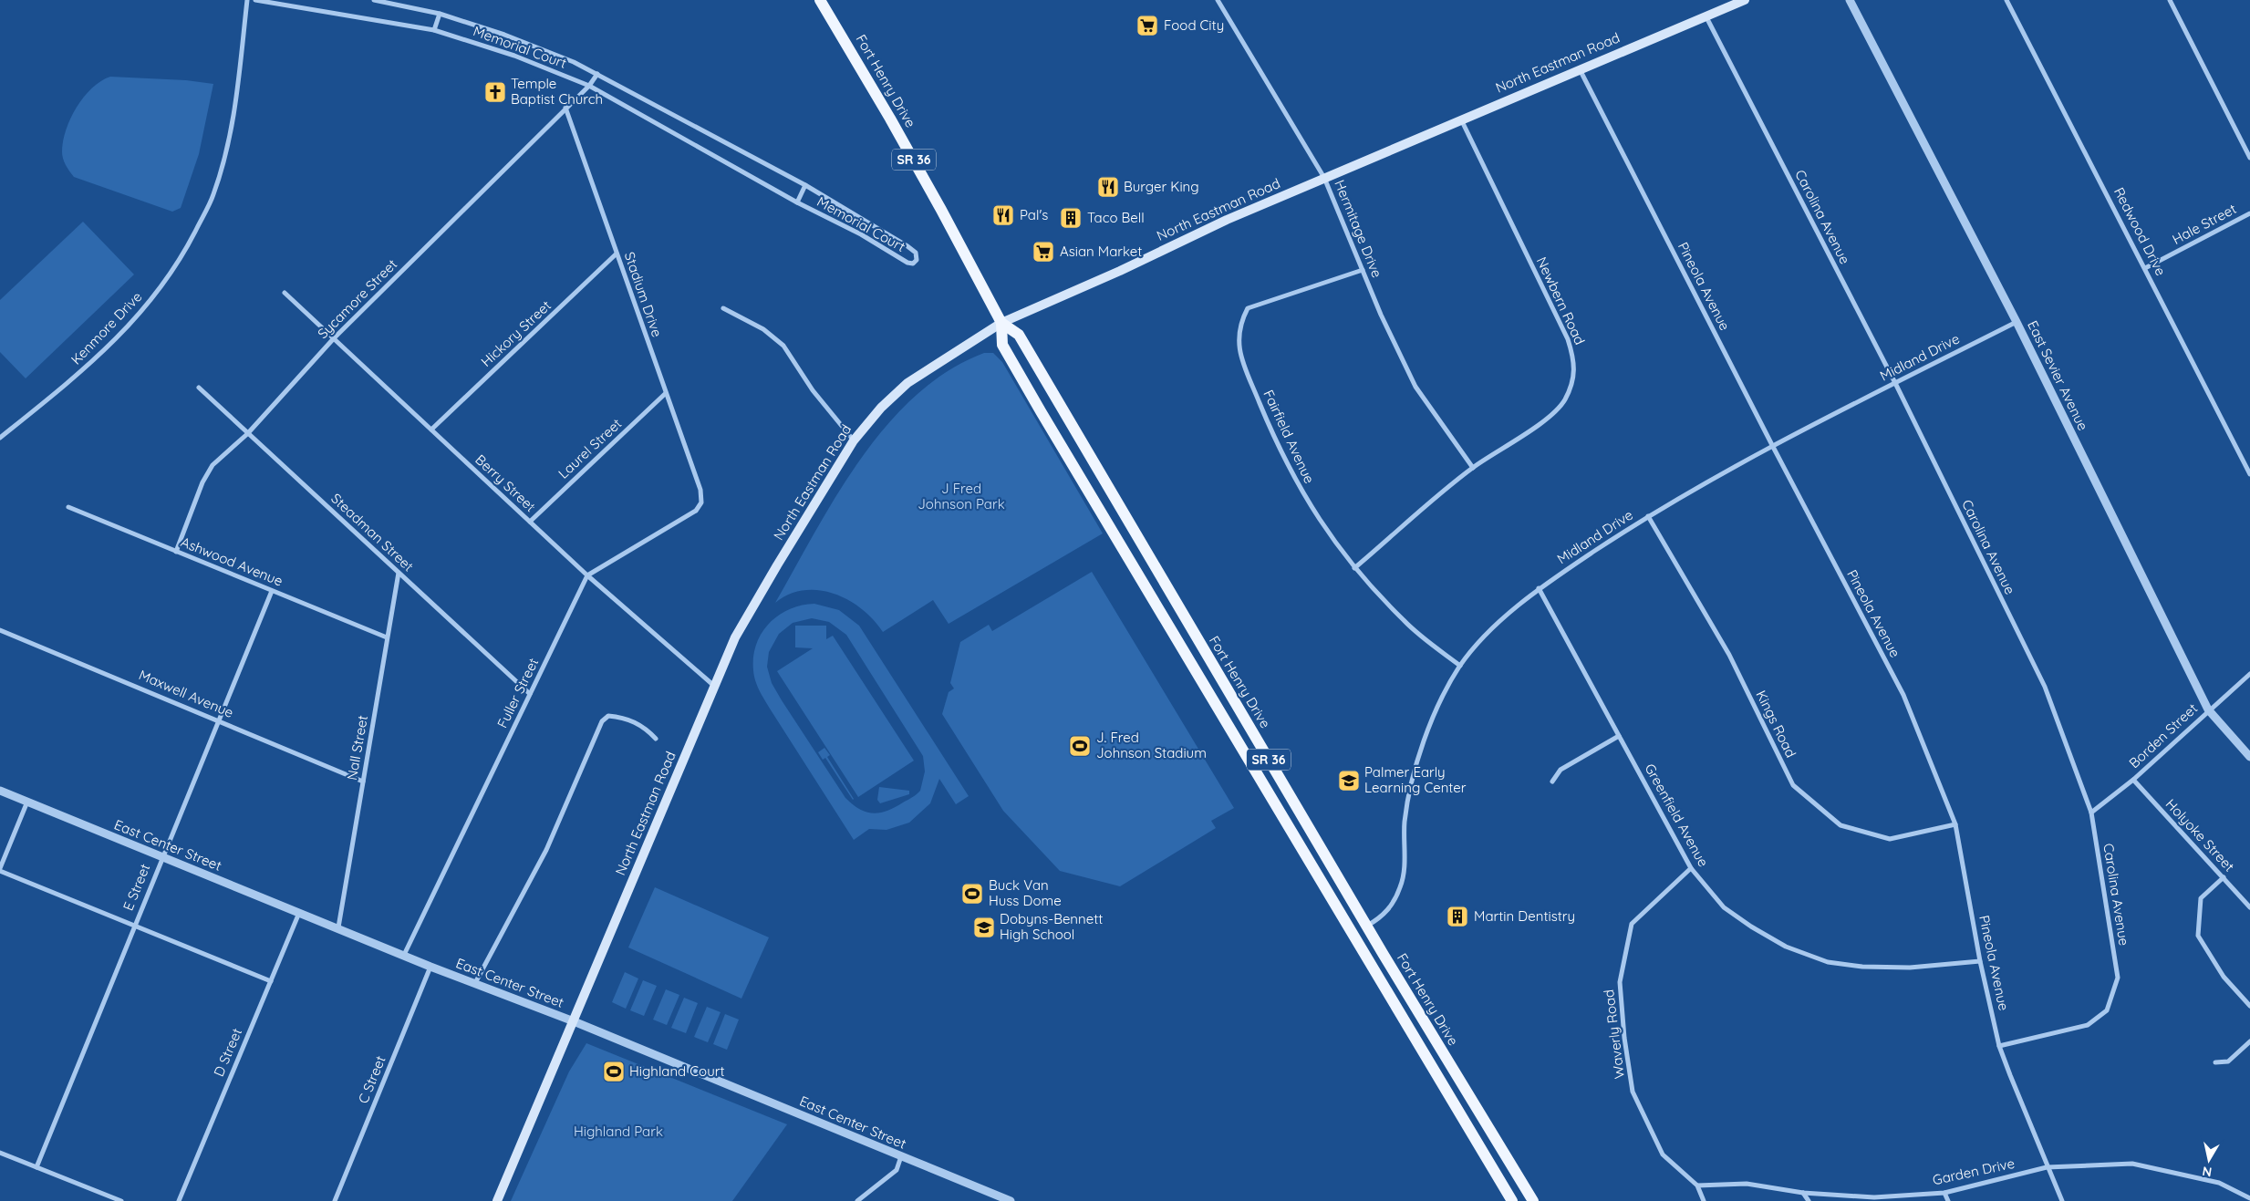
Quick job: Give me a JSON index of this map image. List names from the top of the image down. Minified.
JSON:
{"streets":{"main road":["North Eastman Road","Fort Henry Drive","SR 36"],"street":["Memorial Court","Carolina Avenue","Hale Street","Hermitage Drive","Redwood Drive","Pineola Avenue","Stadium Drive","Sycamore Street","Newbern Road","Kenmore Drive","Hickory Street","Midland Drive","East Sevier Avenue","Fairfield Avenue","Laurel Street","Berry Street","Steadman Street","Ashwood Avenue","Fuller Street","Maxwell Avenue","Kings Road","Borden Street","Nall Street","Greenfield Avenue","Holyoke Street","East Center Street","E Street","Waverly Road","D Street","C Street","Garden Drive"]},"crossings":[["Memorial Court","Sycamore Street"],["North Eastman Road","Fort Henry Drive"],["North Eastman Road","Carolina Avenue"],["North Eastman Road","Hermitage Drive"],["North Eastman Road","Pineola Avenue"],["North Eastman Road","Newbern Road"],["North Eastman Road","Berry Street"],["North Eastman Road","East Center Street"],["Fort Henry Drive","Midland Drive"],["Carolina Avenue","Pineola Avenue"],["Carolina Avenue","Midland Drive"],["Carolina Avenue","Borden Street"],["Hale Street","Redwood Drive"],["Hermitage Drive","Newbern Road"],["Hermitage Drive","Fairfield Avenue"],["Pineola Avenue","Midland Drive"],["Pineola Avenue","Kings Road"],["Pineola Avenue","Greenfield Avenue"],["Pineola Avenue","Garden Drive"],["Stadium Drive","Sycamore Street"],["Stadium Drive","Hickory Street"],["Stadium Drive","Laurel Street"],["Stadium Drive","Berry Street"],["Stadium Drive","Fuller Street"],["Sycamore Street","Berry Street"],["Sycamore Street","Steadman Street"],["Sycamore Street","Ashwood Avenue"],["Newbern Road","Fairfield Avenue"],["Hickory Street","Berry Street"],["Midland Drive","East Sevier Avenue"],["Midland Drive","Fairfield Avenue"],["Midland Drive","Kings Road"],["Midland Drive","Greenfield Avenue"],["East Sevier Avenue","Borden Street"],["Laurel Street","Berry Street"],["Berry Street","Fuller Street"],["Steadman Street","Fuller Street"],["Steadman Street","Nall Street"],["Ashwood Avenue","Nall Street"],["Ashwood Avenue","E Street"],["Fuller Street","East Center Street"],["Maxwell Avenue","Nall Street"],["Maxwell Avenue","E Street"],["Borden Street","Holyoke Street"],["Nall Street","East Center Street"],["Greenfield Avenue","Waverly Road"],["East Center Street","E Street"],["East Center Street","D Street"],["East Center Street","C Street"],["Waverly Road","Garden Drive"]],"parks":["J Fred Johnson Park","Highland Park"],"places":{"supermarket":["Food City","Asian Market"],"church":["Temple Baptist Church"],"restaurant":["Burger King","Pal's"],"building":["Taco Bell","Martin Dentistry"],"sports":["J. Fred Johnson Stadium","Buck Van Huss Dome","Highland Court"],"school or university":["Palmer Early Learning Center","Dobyns-Bennett High School"]},"north":"bottom"}
